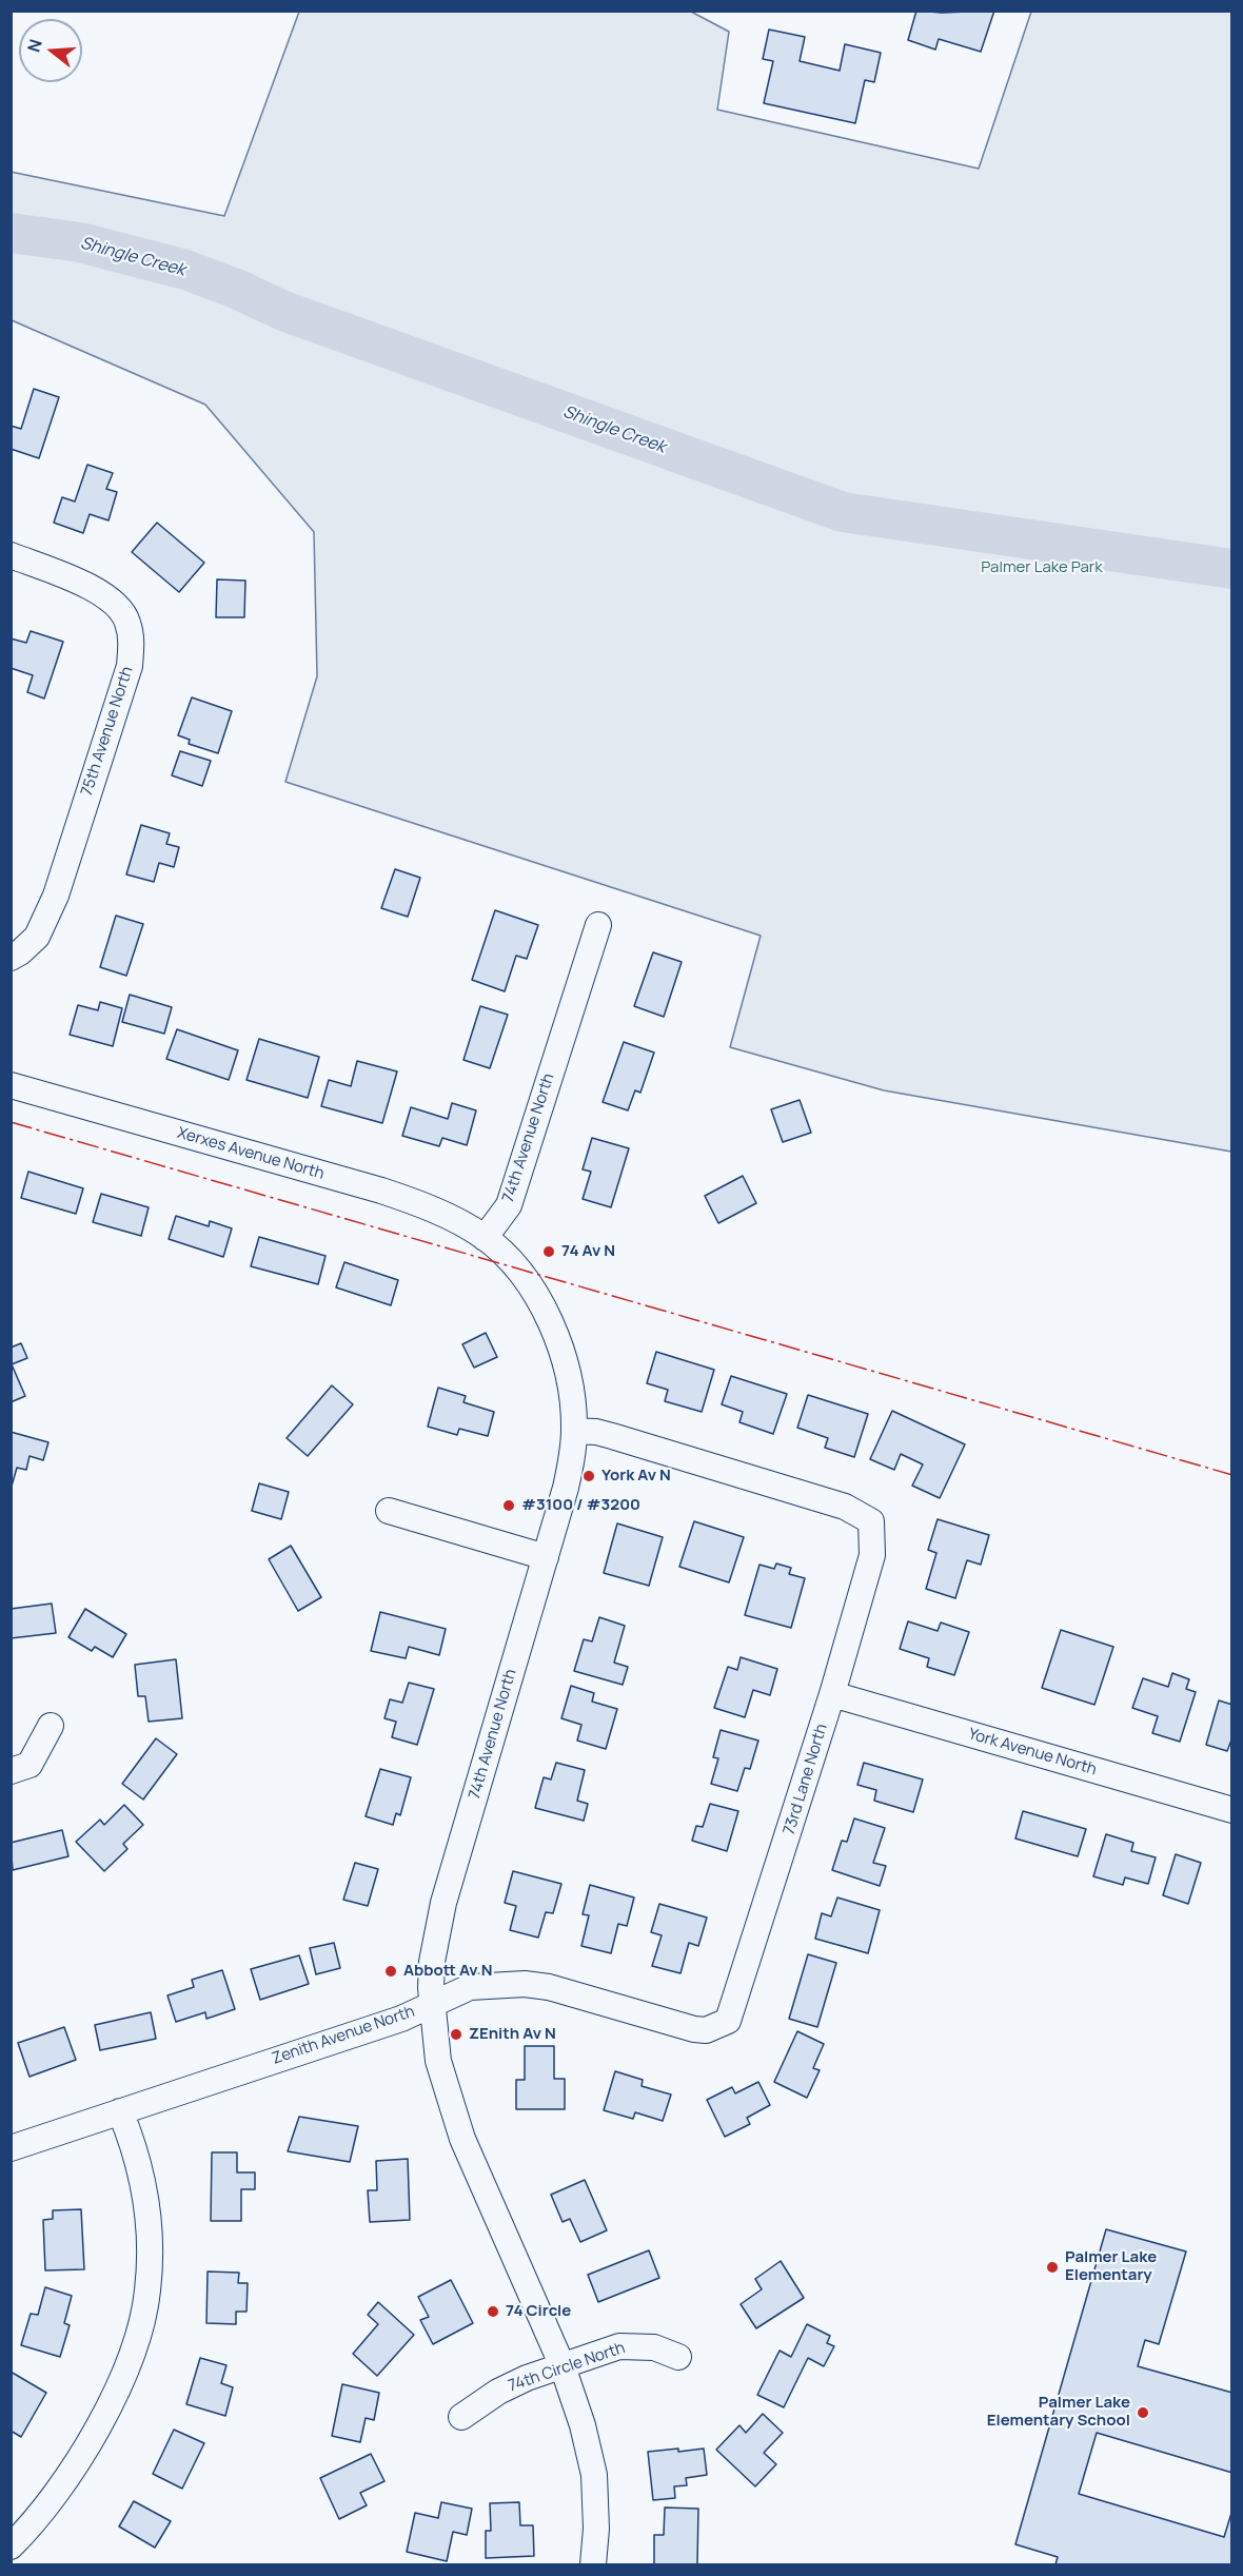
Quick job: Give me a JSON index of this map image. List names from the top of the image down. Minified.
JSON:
{"streets":{"street":["75th Avenue North","74th Avenue North","Xerxes Avenue North","York Avenue North","73rd Lane North","Zenith Avenue North","74th Circle North"]},"crossings":[["74th Avenue North","Xerxes Avenue North"],["74th Avenue North","73rd Lane North"],["74th Avenue North","Zenith Avenue North"],["74th Avenue North","74th Circle North"],["York Avenue North","73rd Lane North"],["73rd Lane North","Zenith Avenue North"]],"water":["Shingle Creek"],"parks":["Palmer Lake Park"],"places":["74 Av N","York Av N","#3100 / #3200","Abbott Av N","ZEnith Av N","Palmer Lake Elementary","74 Circle","Palmer Lake Elementary School"],"north":"left"}
